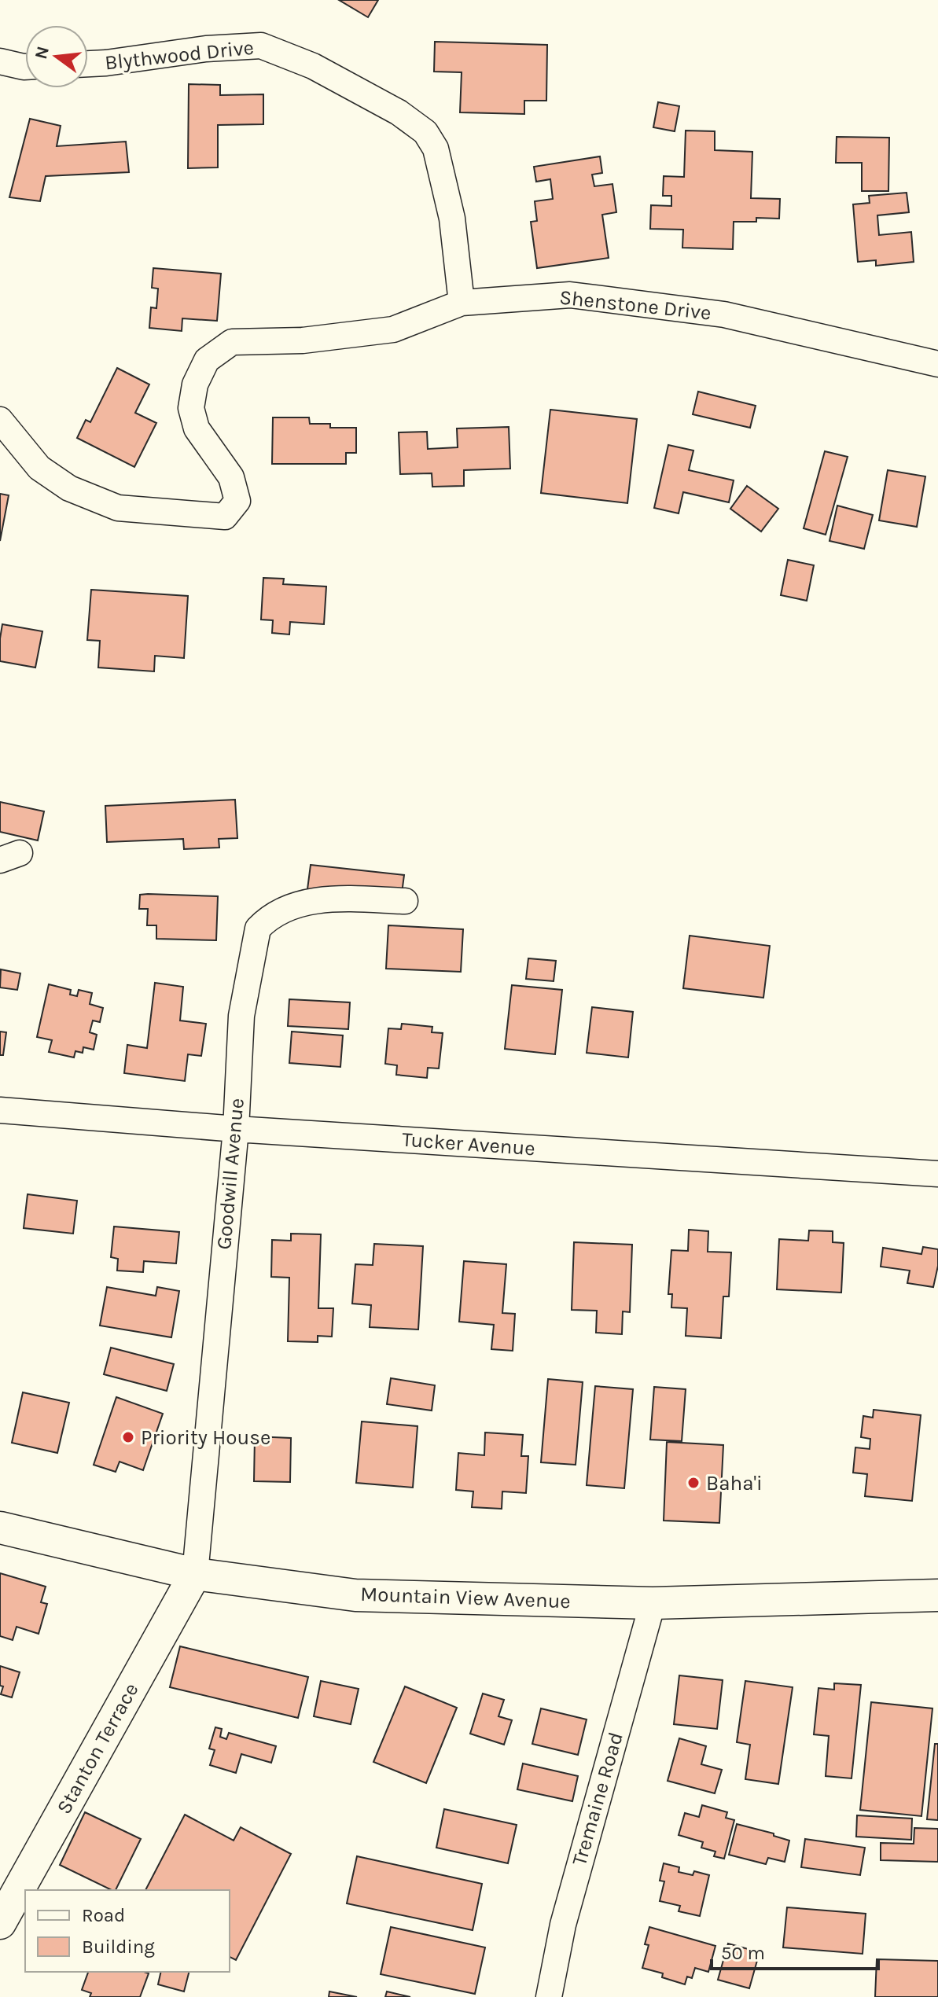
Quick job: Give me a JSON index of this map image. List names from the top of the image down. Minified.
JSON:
{"streets":{"main road":["Mountain View Avenue","Stanton Terrace"],"street":["Blythwood Drive","Shenstone Drive","Tucker Avenue","Goodwill Avenue","Tremaine Road"]},"crossings":[["Blythwood Drive","Shenstone Drive"],["Tucker Avenue","Goodwill Avenue"],["Goodwill Avenue","Mountain View Avenue"],["Goodwill Avenue","Stanton Terrace"],["Mountain View Avenue","Stanton Terrace"],["Mountain View Avenue","Tremaine Road"]],"places":["Priority House","Baha'i"],"legend":["Road","Building"],"scale_bar":"50 m","north":"left"}
